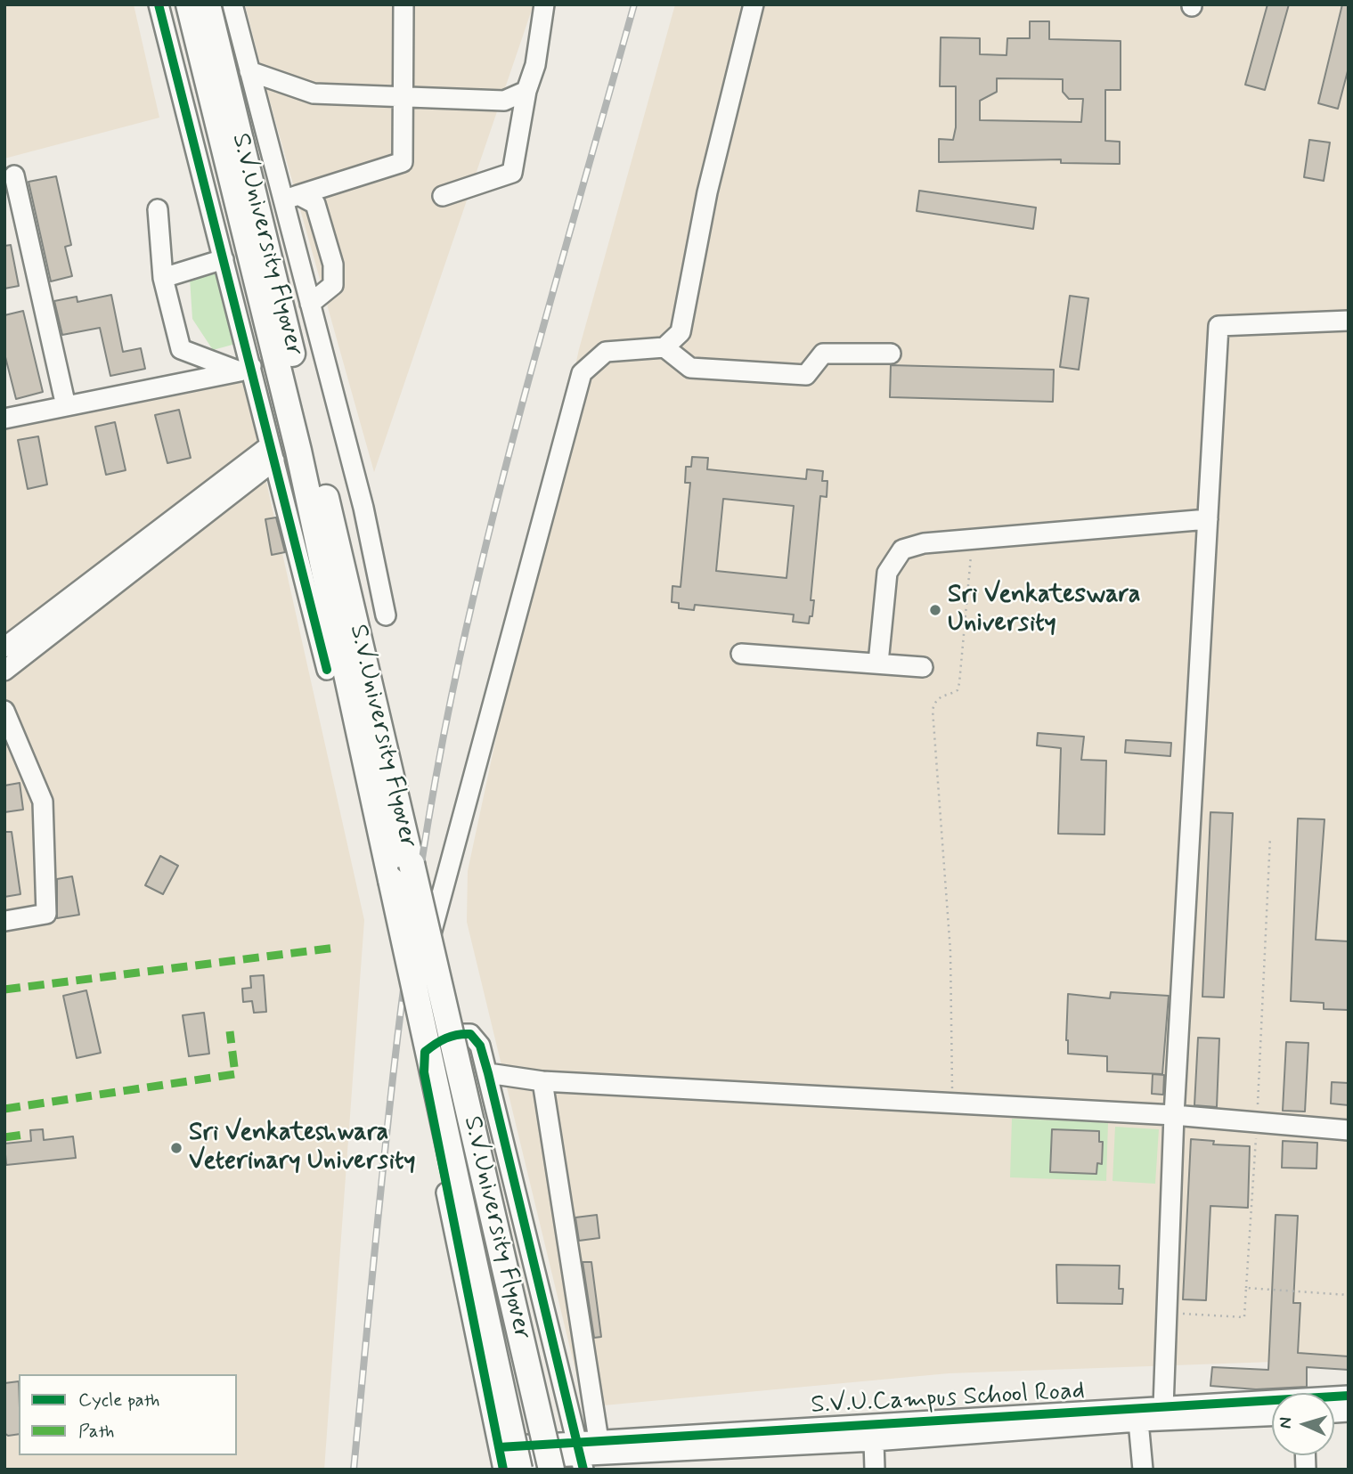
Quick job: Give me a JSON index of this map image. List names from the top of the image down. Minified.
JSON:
{"streets":{"main road":["S.V.University Flyover"],"street":["S.V.U.Campus School Road"]},"crossings":[["S.V.University Flyover","S.V.U.Campus School Road"]],"places":["Sri Venkateswara University","Sri Venkateshwara Veterinary University"],"legend":["Cycle path","Path"],"north":"left"}
